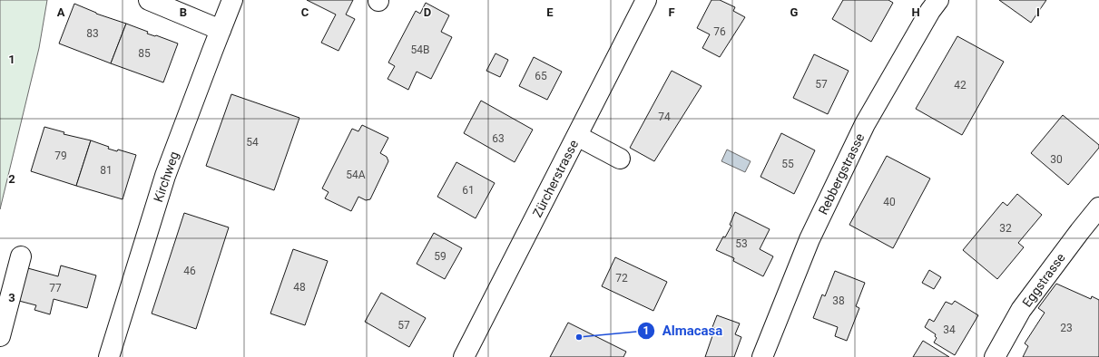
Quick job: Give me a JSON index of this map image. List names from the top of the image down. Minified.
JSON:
{"streets":{"street":["Rebbergstrasse","Kirchweg","Zürcherstrasse","Eggstrasse"]},"places":["Almacasa"],"house_numbers":["76","83","54B","85","65","57","42","74","63","54","79","30","55","81","54A","61","40","32","53","59","46","72","48","77","38","57","23","34"],"grid":{"columns":["A","B","C","D","E","F","G","H","I"],"rows":["1","2","3"]}}
